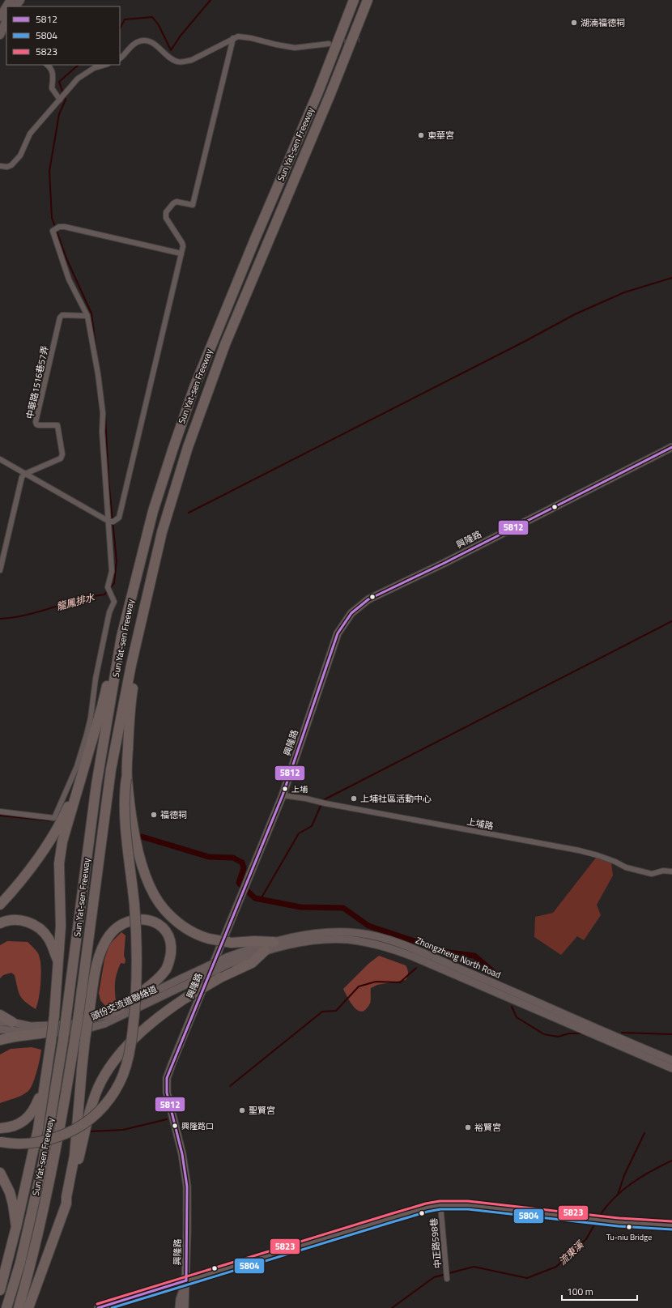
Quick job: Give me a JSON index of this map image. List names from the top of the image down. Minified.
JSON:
{"streets":{"highway":["Sun Yat-sen Freeway"],"main road":["興隆路","Zhongzheng North Road","頭份交流道聯絡道"],"street":["中華路1516巷57弄","上埔路","中正路598巷"]},"crossings":[["興隆路","上埔路"],["Zhongzheng North Road","頭份交流道聯絡道"]],"water":["龍鳳排水","流東溪"],"places":["湖湳福德祠","東華宮","上埔","上埔社區活動中心","福德祠","聖賢宮","興隆路口","裕賢宮","Tu-niu Bridge"],"lines":["transit line 5812","transit line 5823","transit line 5804"],"legend":["5812","5804","5823"],"scale_bar":"100 m"}
